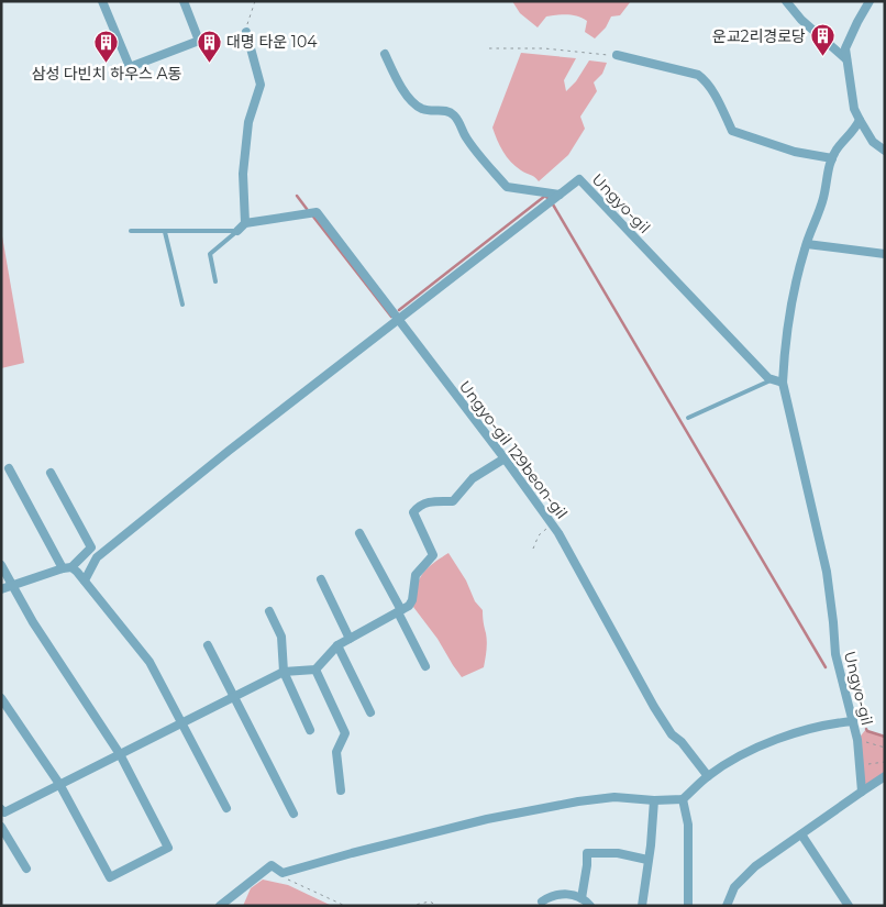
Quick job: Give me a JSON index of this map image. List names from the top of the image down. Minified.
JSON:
{"streets":{"street":["Ungyo-gil","Ungyo-gil 129beon-gil"]},"crossings":[["Ungyo-gil","Ungyo-gil 129beon-gil"]],"places":{"building":["운교2리경로당","대명 타운 104","삼성 다빈치 하우스 A동"]}}
